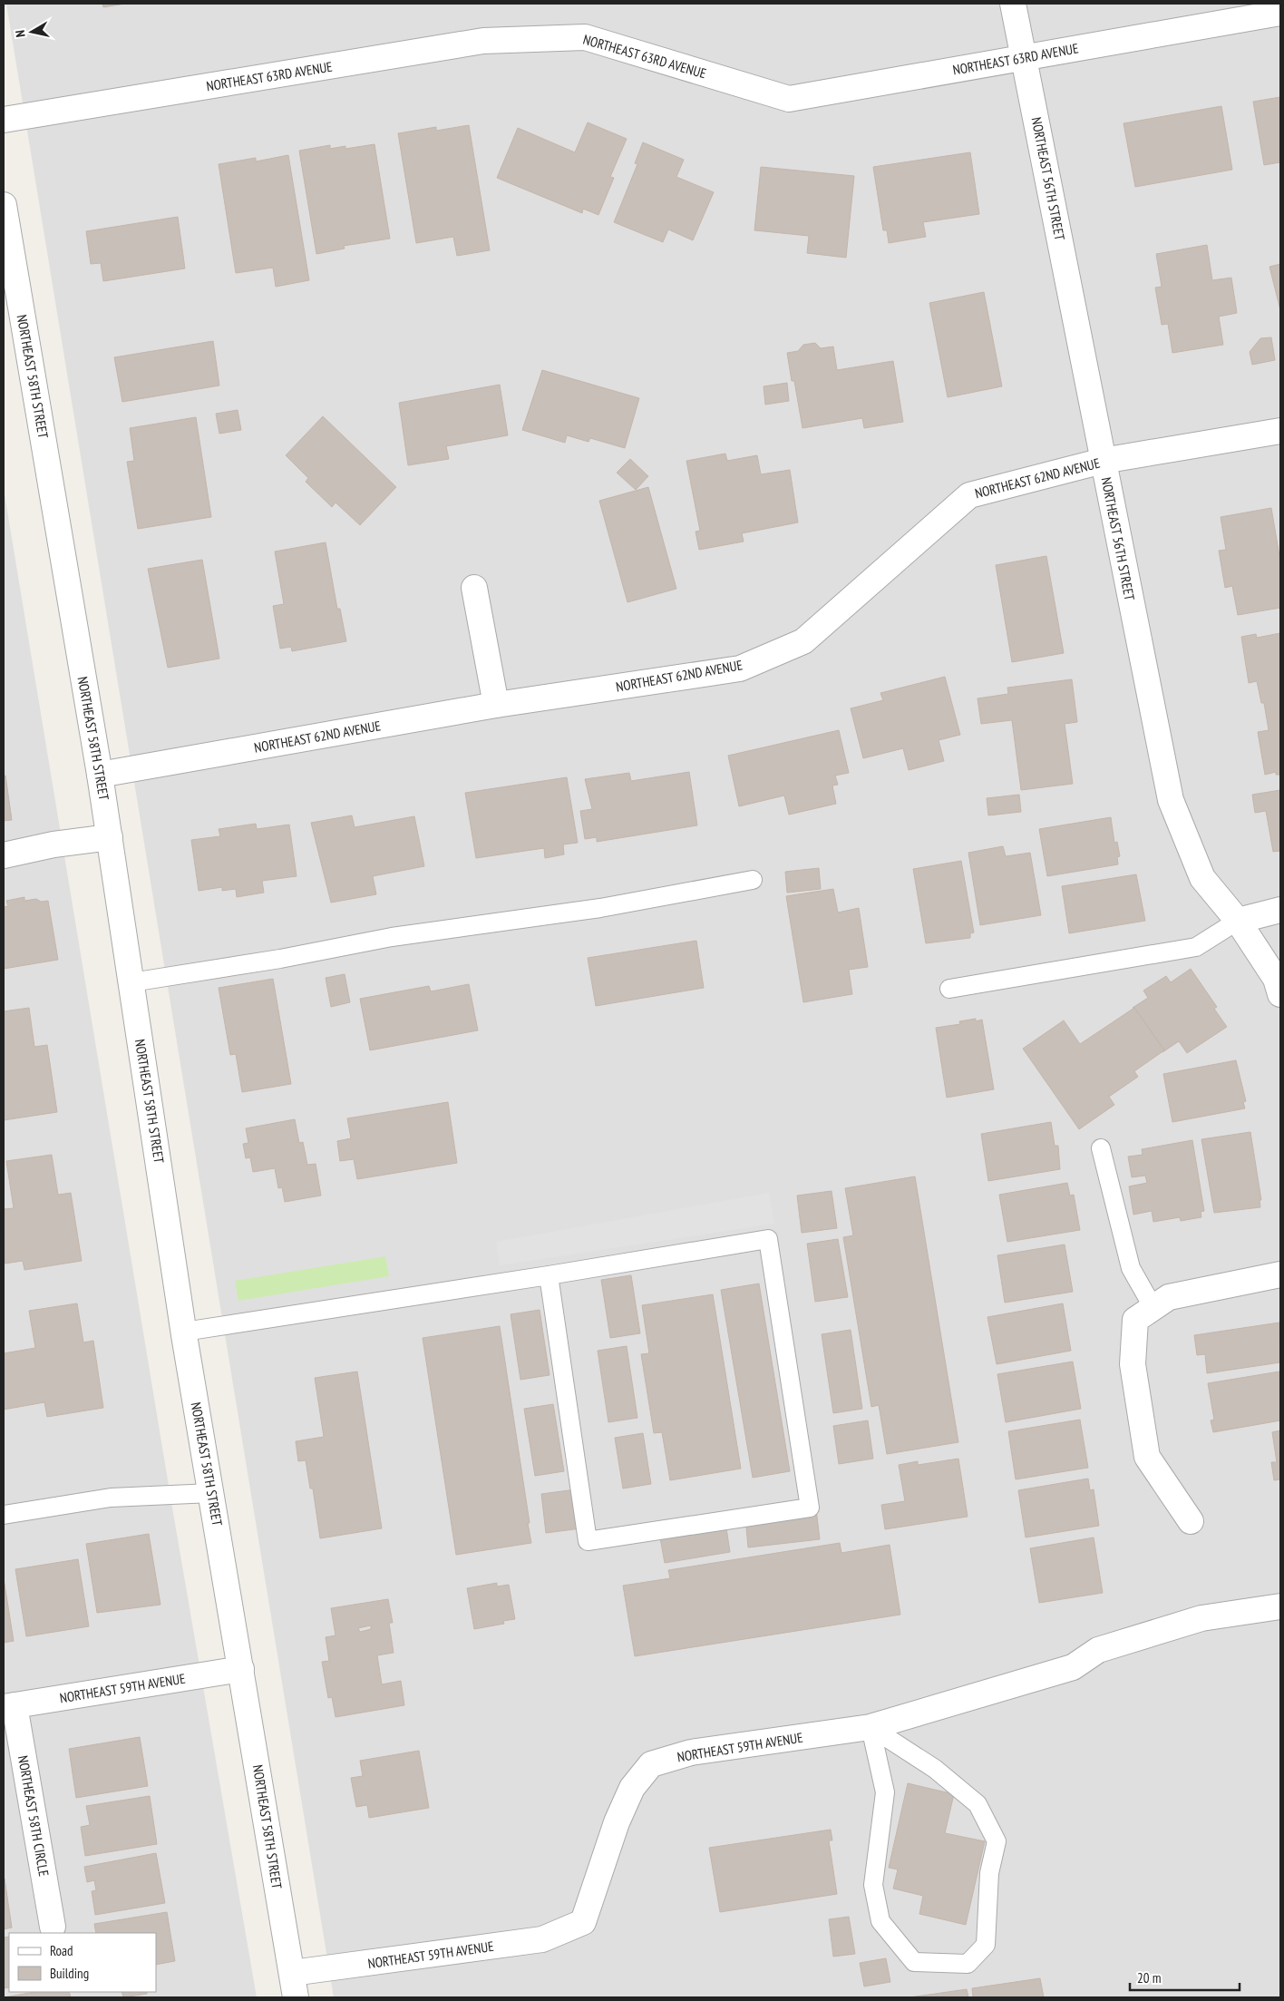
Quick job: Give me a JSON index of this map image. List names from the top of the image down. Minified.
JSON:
{"streets":{"street":["NORTHEAST 63RD AVENUE","NORTHEAST 56TH STREET","NORTHEAST 58TH STREET","NORTHEAST 62ND AVENUE","NORTHEAST 59TH AVENUE","NORTHEAST 58TH CIRCLE"]},"crossings":[["NORTHEAST 63RD AVENUE","NORTHEAST 56TH STREET"],["NORTHEAST 56TH STREET","NORTHEAST 62ND AVENUE"],["NORTHEAST 58TH STREET","NORTHEAST 62ND AVENUE"],["NORTHEAST 58TH STREET","NORTHEAST 59TH AVENUE"],["NORTHEAST 59TH AVENUE","NORTHEAST 58TH CIRCLE"]],"legend":["Road","Building"],"scale_bar":"20 m","north":"left"}
